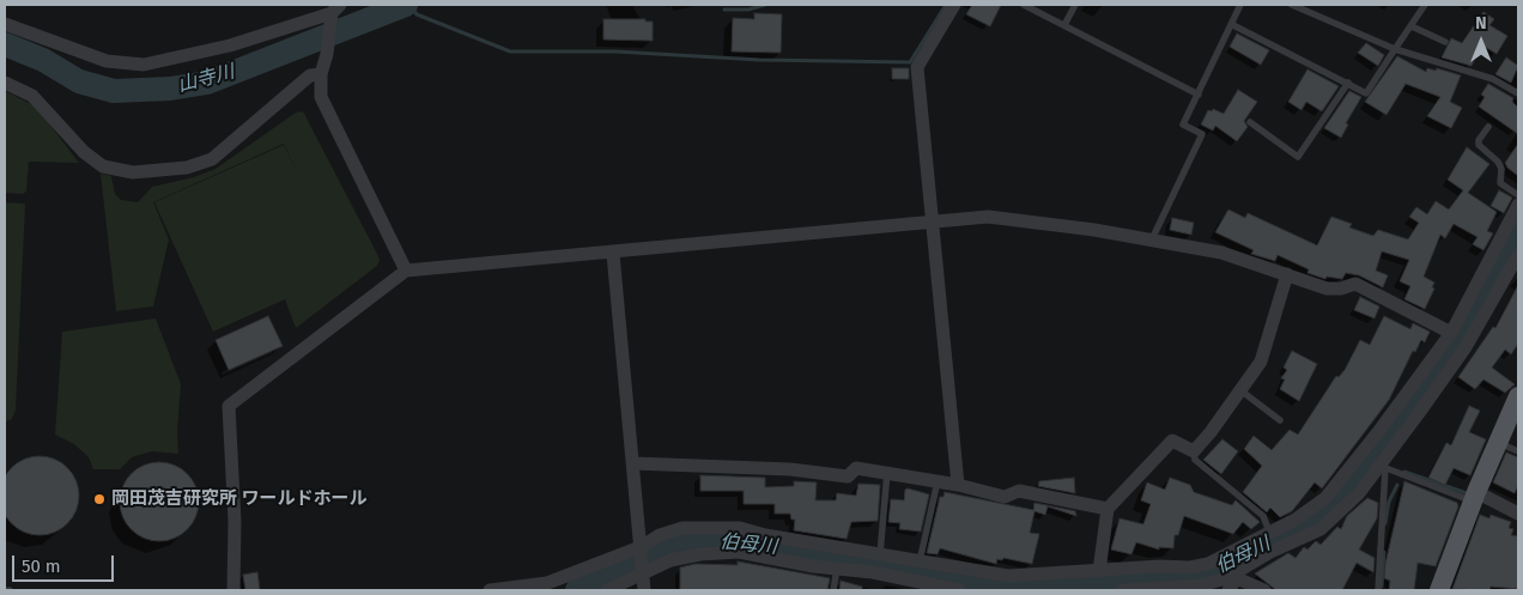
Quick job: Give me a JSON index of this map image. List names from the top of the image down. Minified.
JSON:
{"water":["山寺川","伯母川"],"places":["岡田茂吉研究所 ワールドホール"],"scale_bar":"50 m","north":"top"}
